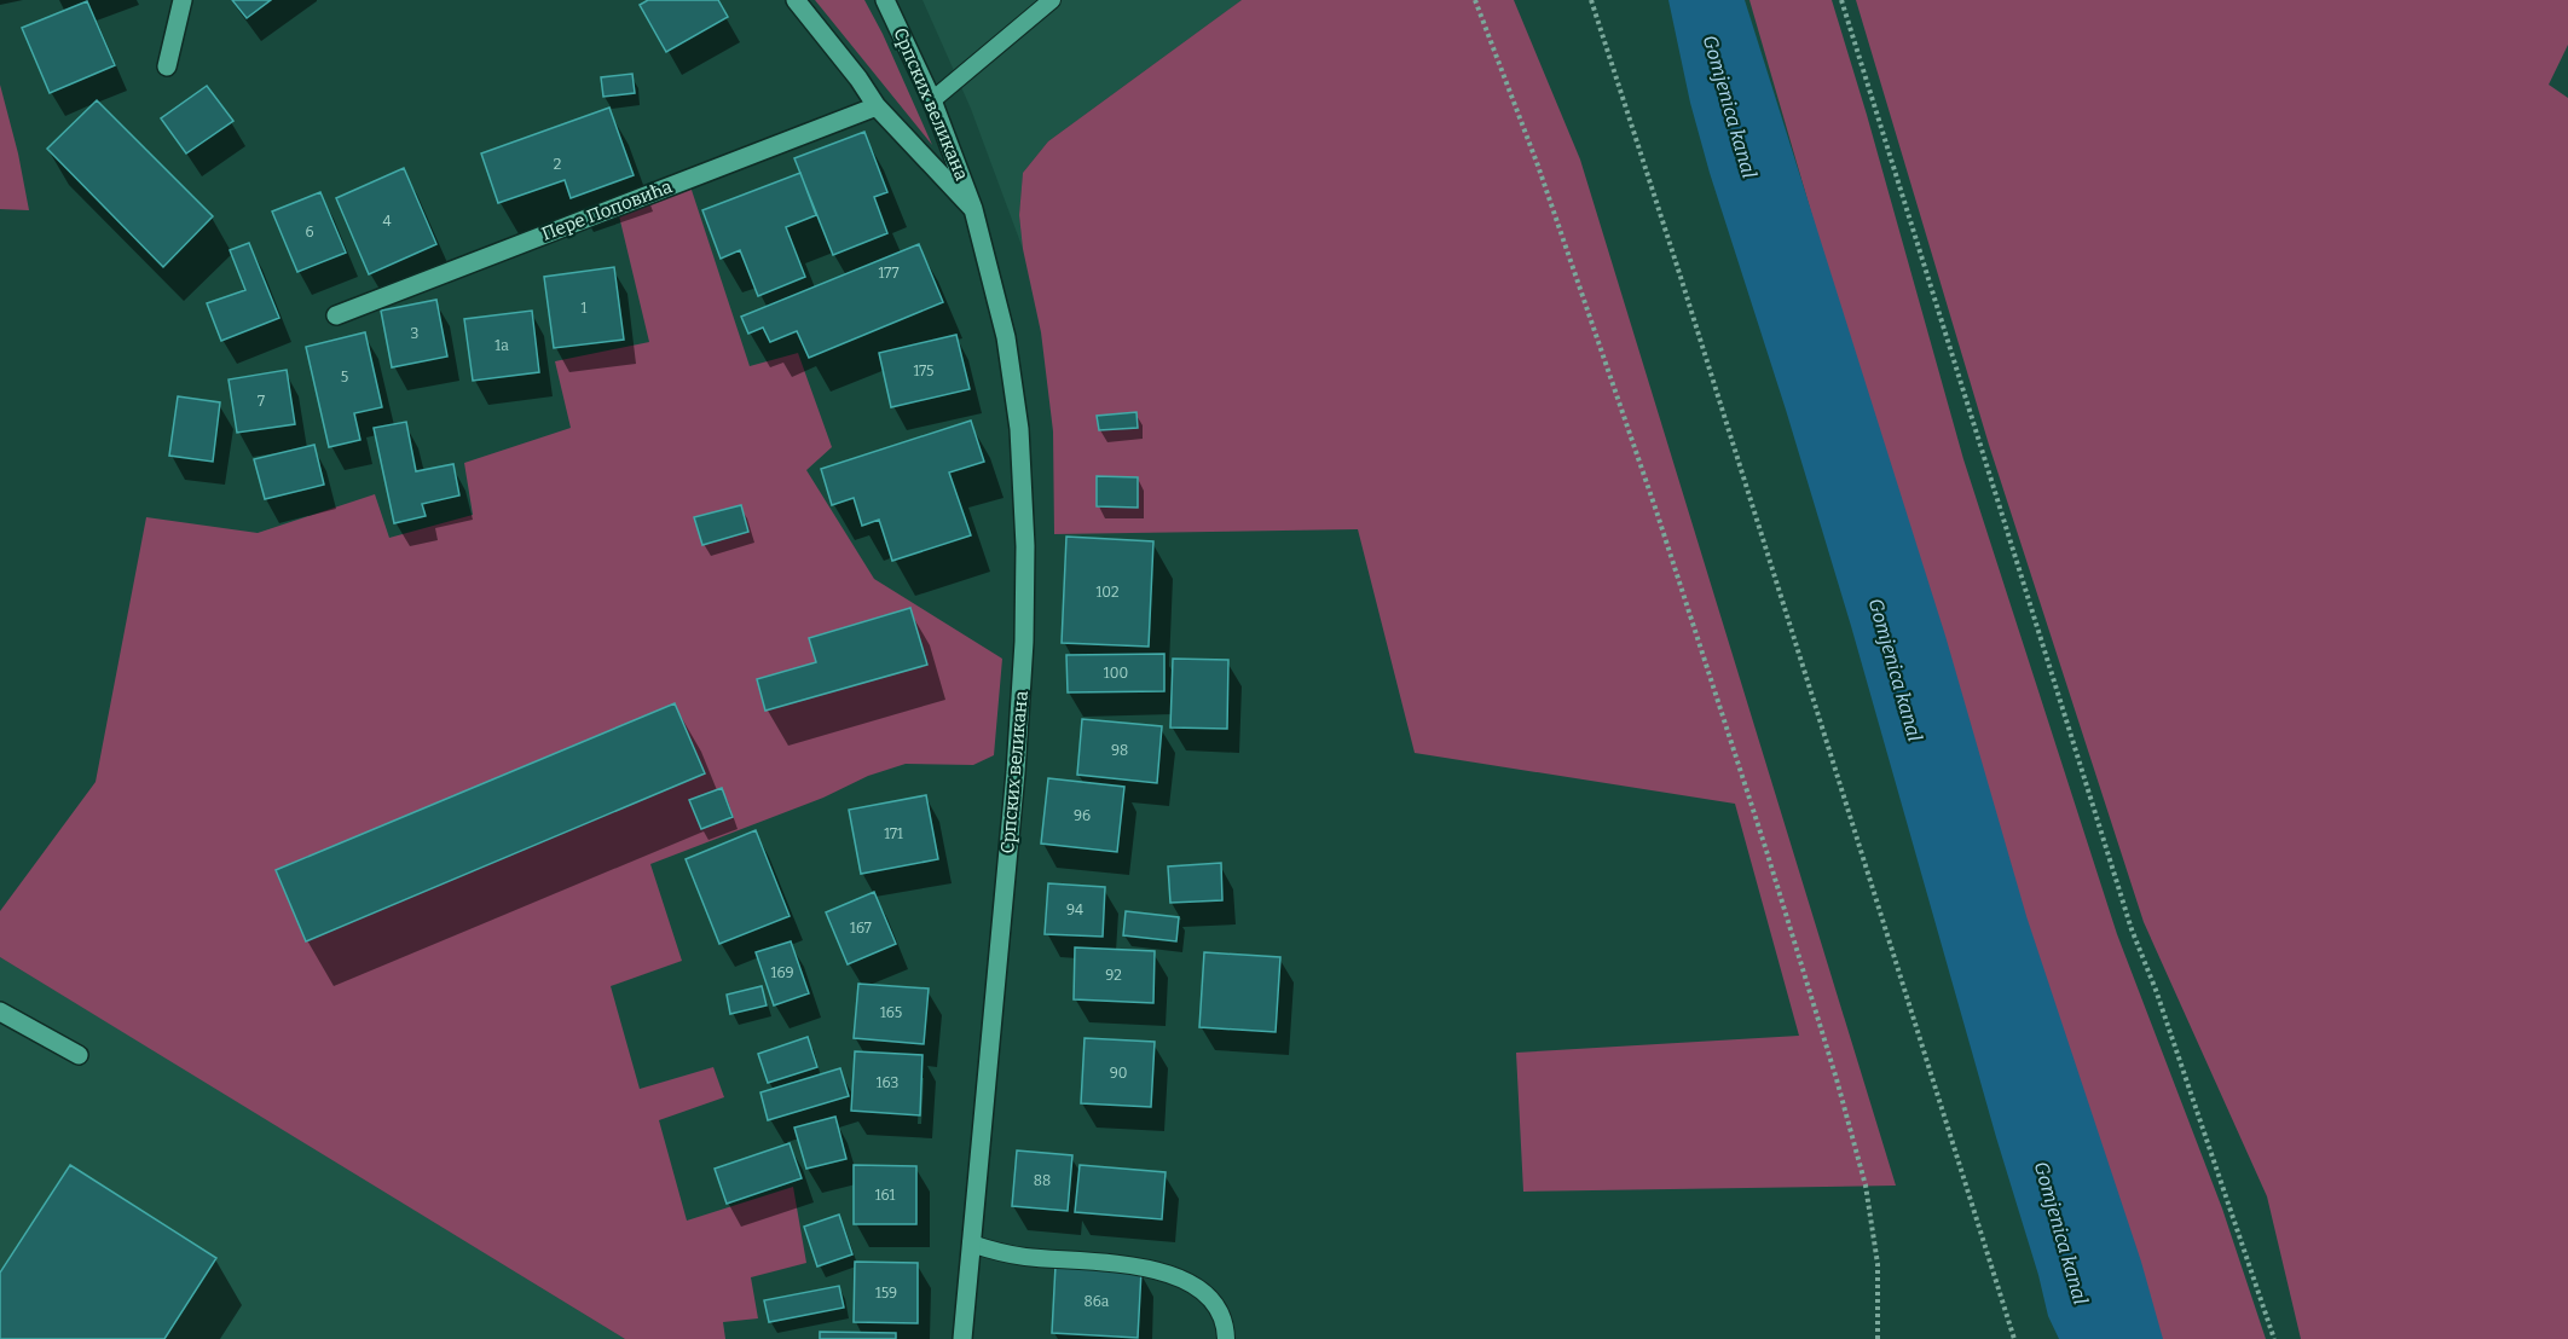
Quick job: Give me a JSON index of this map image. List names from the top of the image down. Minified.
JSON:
{"streets":{"main road":["Српских великана","Пере Поповића"]},"crossings":[["Српских великана","Пере Поповића"]],"water":["Gomjenica kanal"],"house_numbers":["2","4","6","177","1","3","1a","175","5","7","102","100","98","96","171","94","167","169","92","165","90","163","88","161","159","86a"]}
